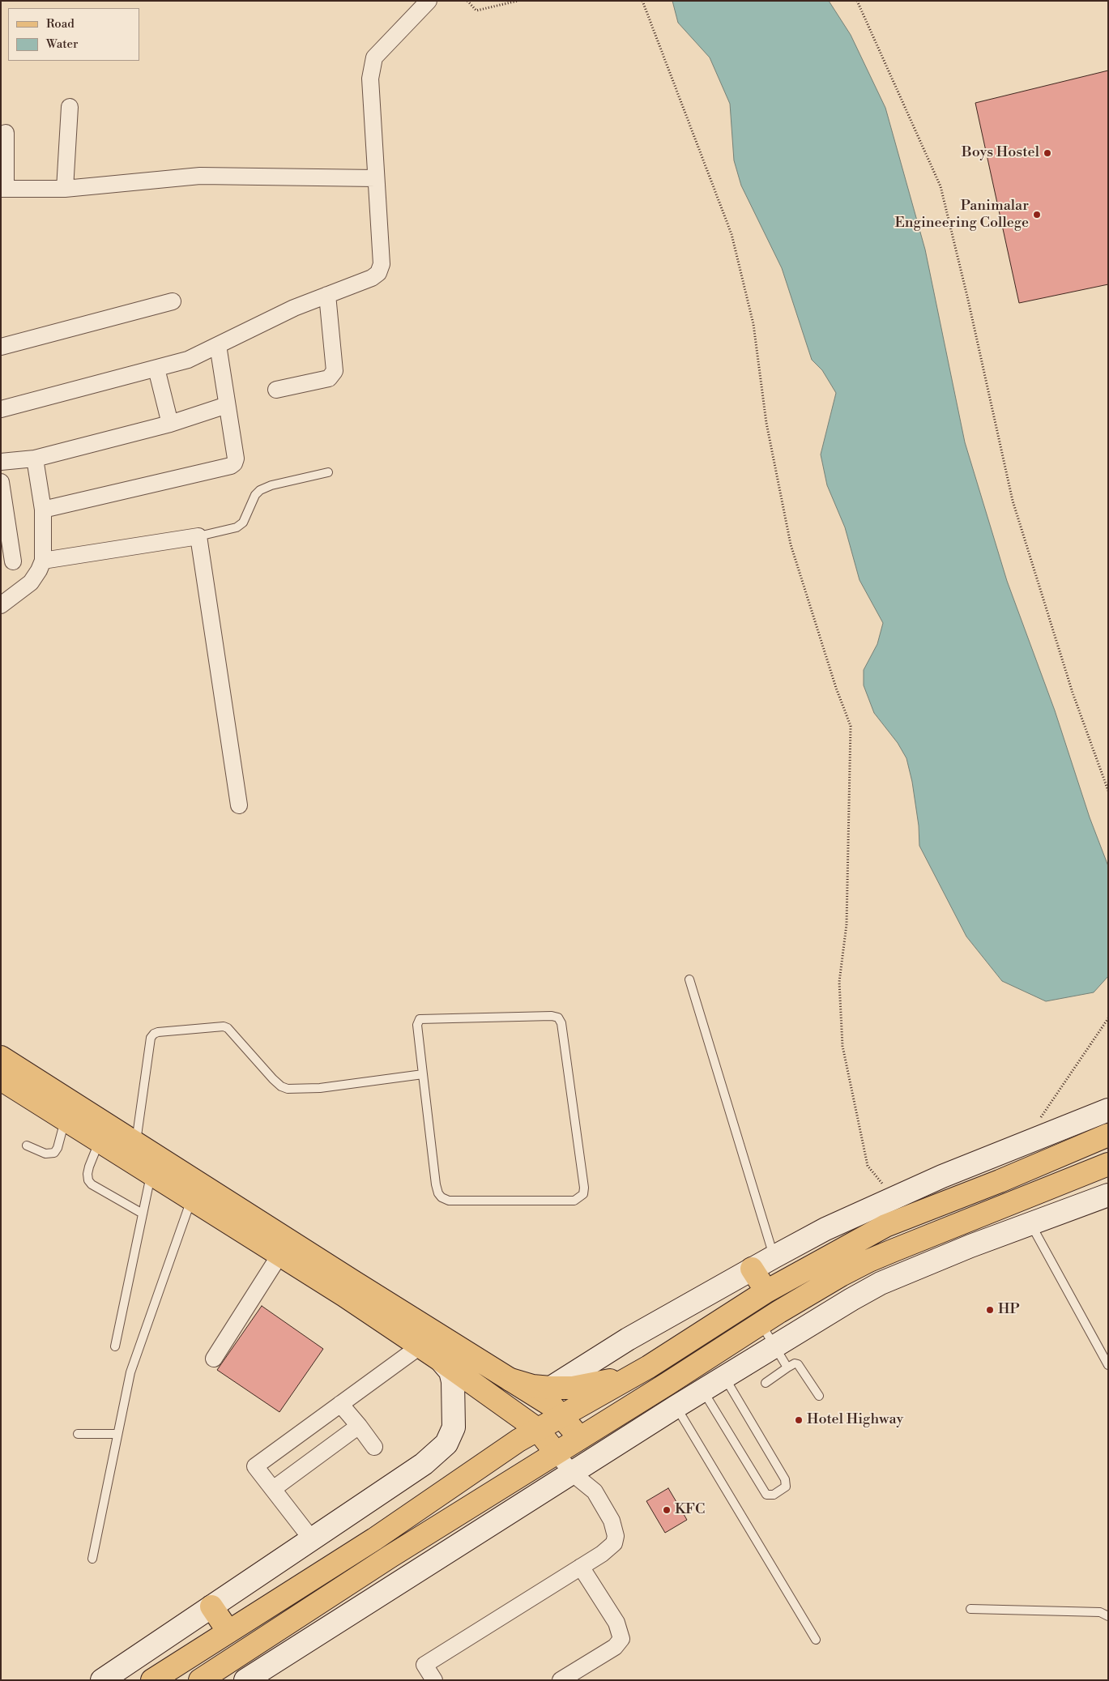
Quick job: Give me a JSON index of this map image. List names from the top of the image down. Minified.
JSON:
{"places":["Boys Hostel","Panimalar Engineering College","HP","Hotel Highway","KFC"],"legend":["Road","Water"]}
